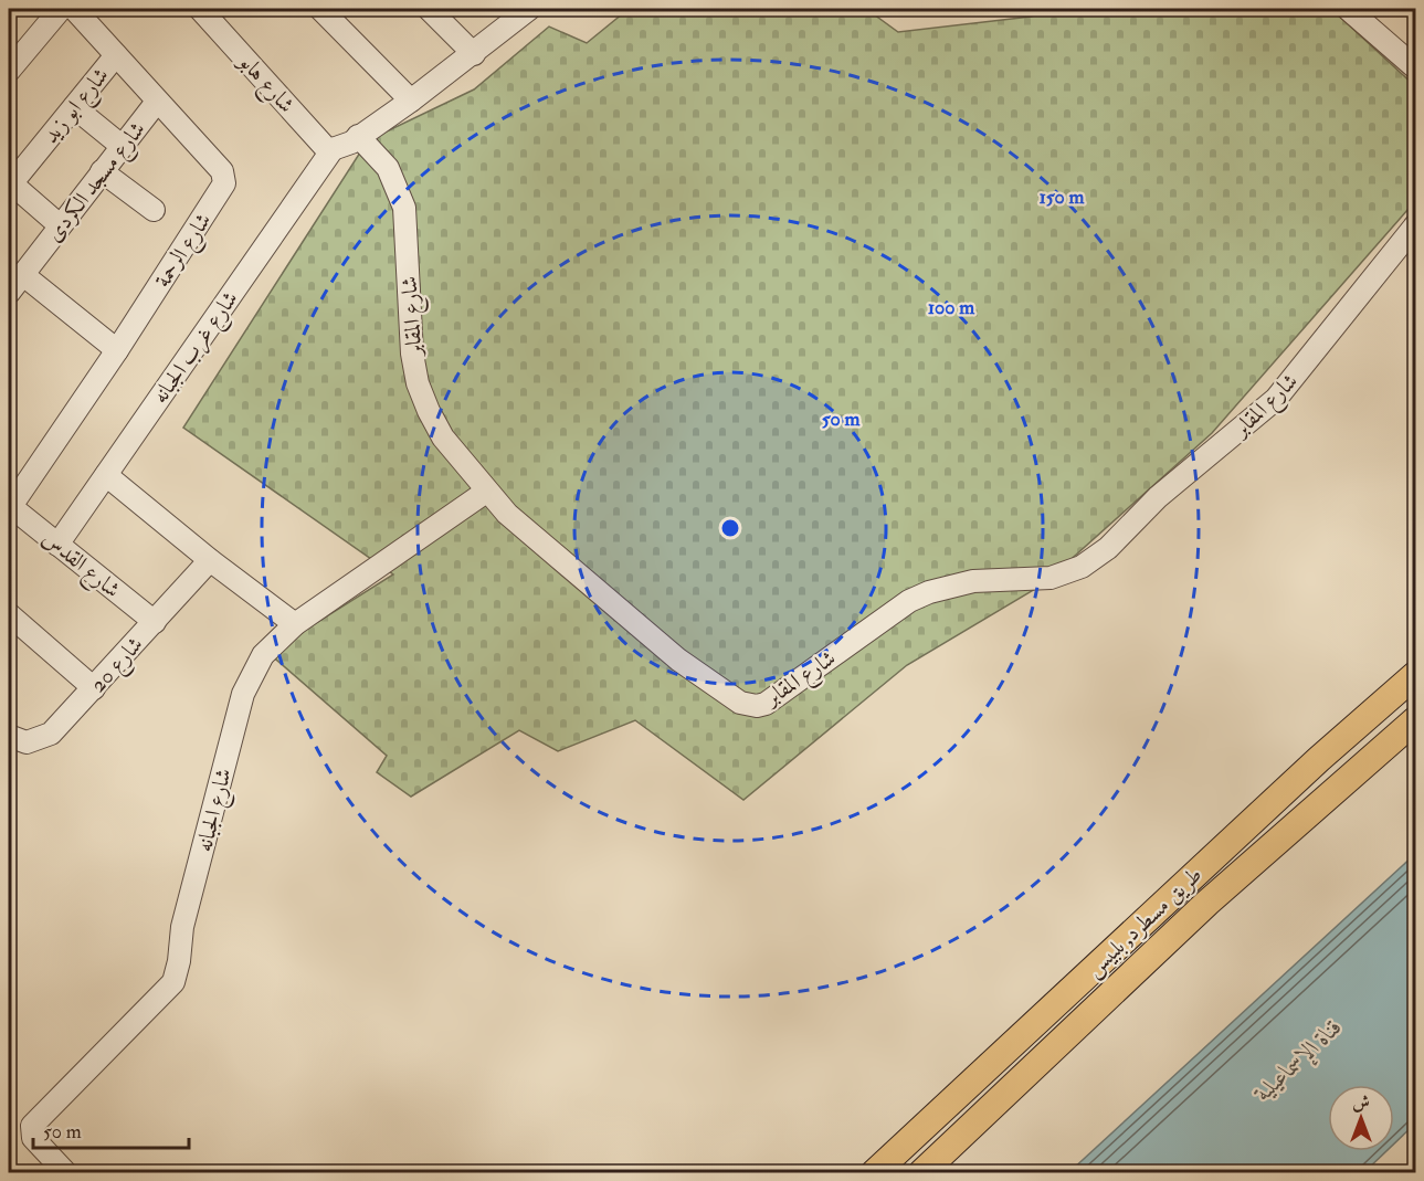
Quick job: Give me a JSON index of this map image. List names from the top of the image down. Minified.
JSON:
{"streets":{"main road":["طريق مسطرد, بلبيس"],"street":["شارع هابو","شارع ابو زيد","شارع مسجد الكردى","شارع الرحمة","شارع المقابر","شارع غرب الجبانه","شارع القدس","شارع 20","شارع الجبانه"]},"crossings":[["شارع هابو","شارع غرب الجبانه"],["شارع ابو زيد","شارع الرحمة"],["شارع مسجد الكردى","شارع الرحمة"],["شارع الرحمة","شارع القدس"],["شارع المقابر","شارع غرب الجبانه"],["شارع المقابر","شارع الجبانه"],["شارع غرب الجبانه","شارع القدس"],["شارع القدس","شارع 20"]],"water":["قناة الإسماعيلية"],"scale_bar":"50 m","north":"top","rings":["150 m","100 m","50 m"]}
